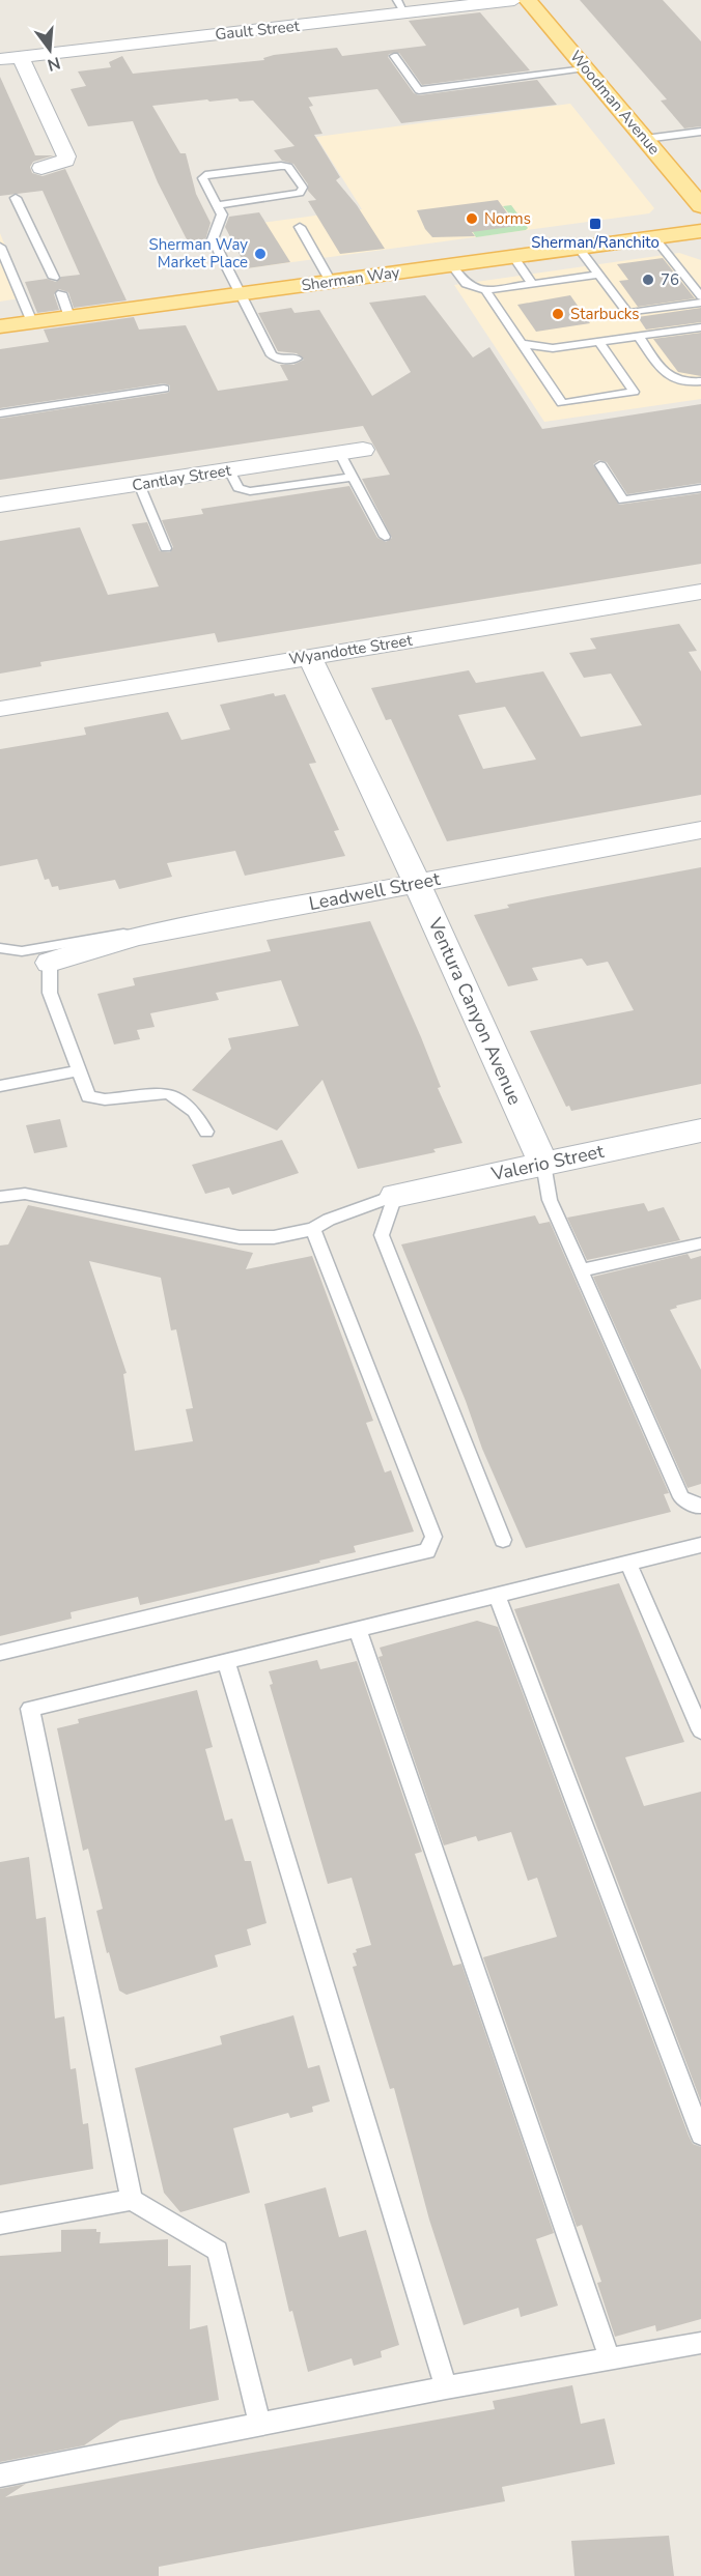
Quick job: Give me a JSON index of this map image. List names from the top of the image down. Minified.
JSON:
{"streets":{"main road":["Woodman Avenue","Sherman Way"],"street":["Gault Street","Cantlay Street","Wyandotte Street","Leadwell Street","Ventura Canyon Avenue","Valerio Street"]},"crossings":[["Wyandotte Street","Ventura Canyon Avenue"],["Leadwell Street","Ventura Canyon Avenue"],["Ventura Canyon Avenue","Valerio Street"]],"places":{"other":["Norms","Sherman Way Market Place","76","Starbucks"],"transit":["Sherman/Ranchito"]},"north":"bottom"}
